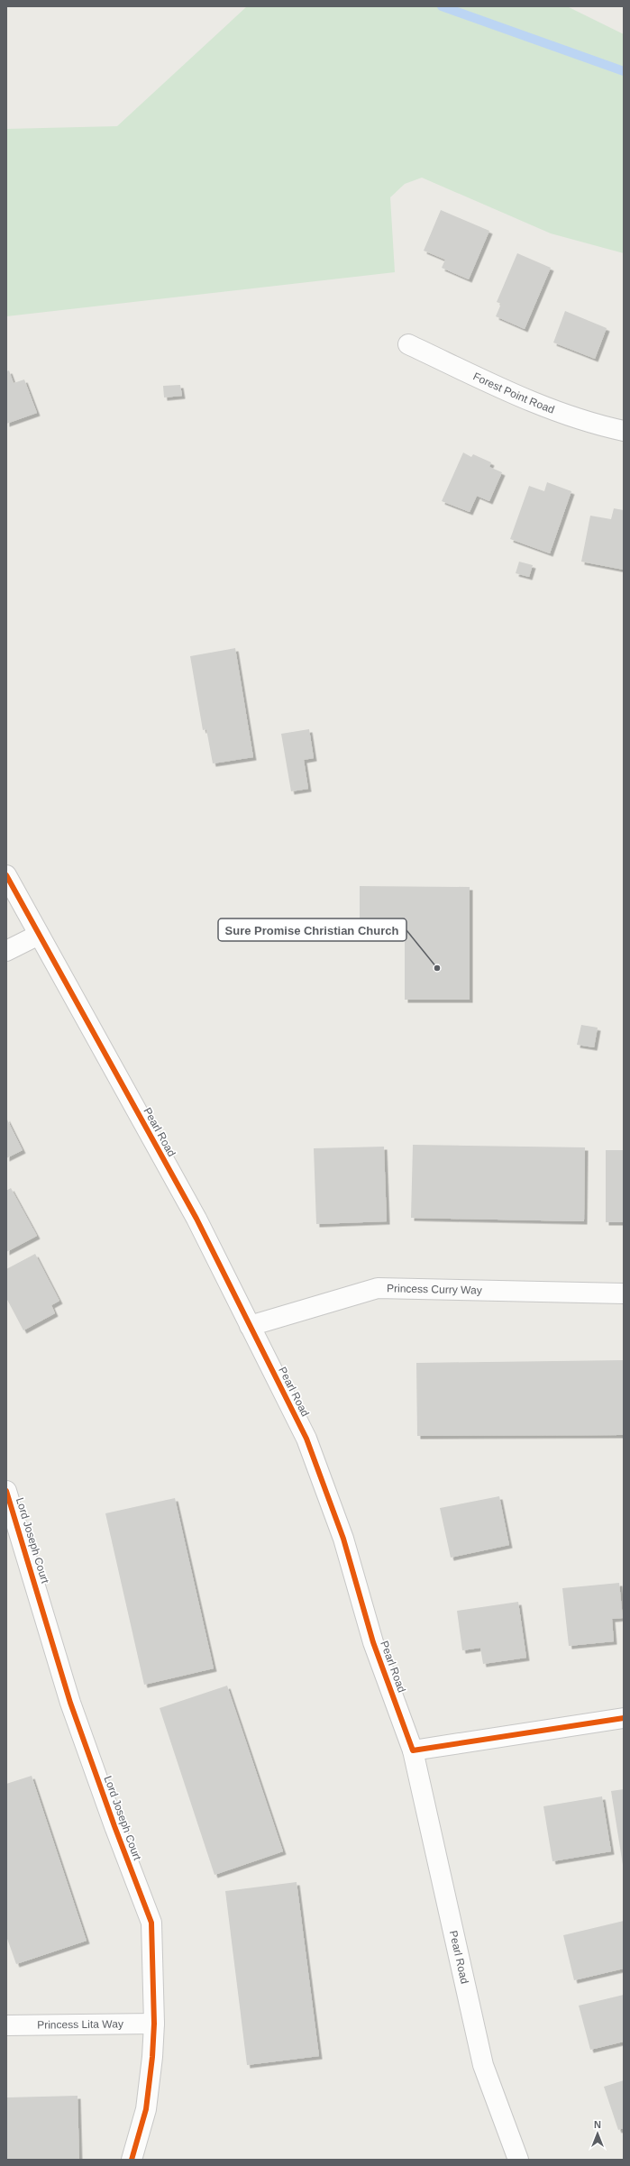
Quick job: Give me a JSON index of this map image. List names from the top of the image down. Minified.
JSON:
{"streets":{"street":["Forest Point Road","Pearl Road","Princess Curry Way","Lord Joseph Court","Princess Lita Way"]},"crossings":[["Pearl Road","Princess Curry Way"],["Lord Joseph Court","Princess Lita Way"]],"places":["Sure Promise Christian Church"],"north":"top"}
